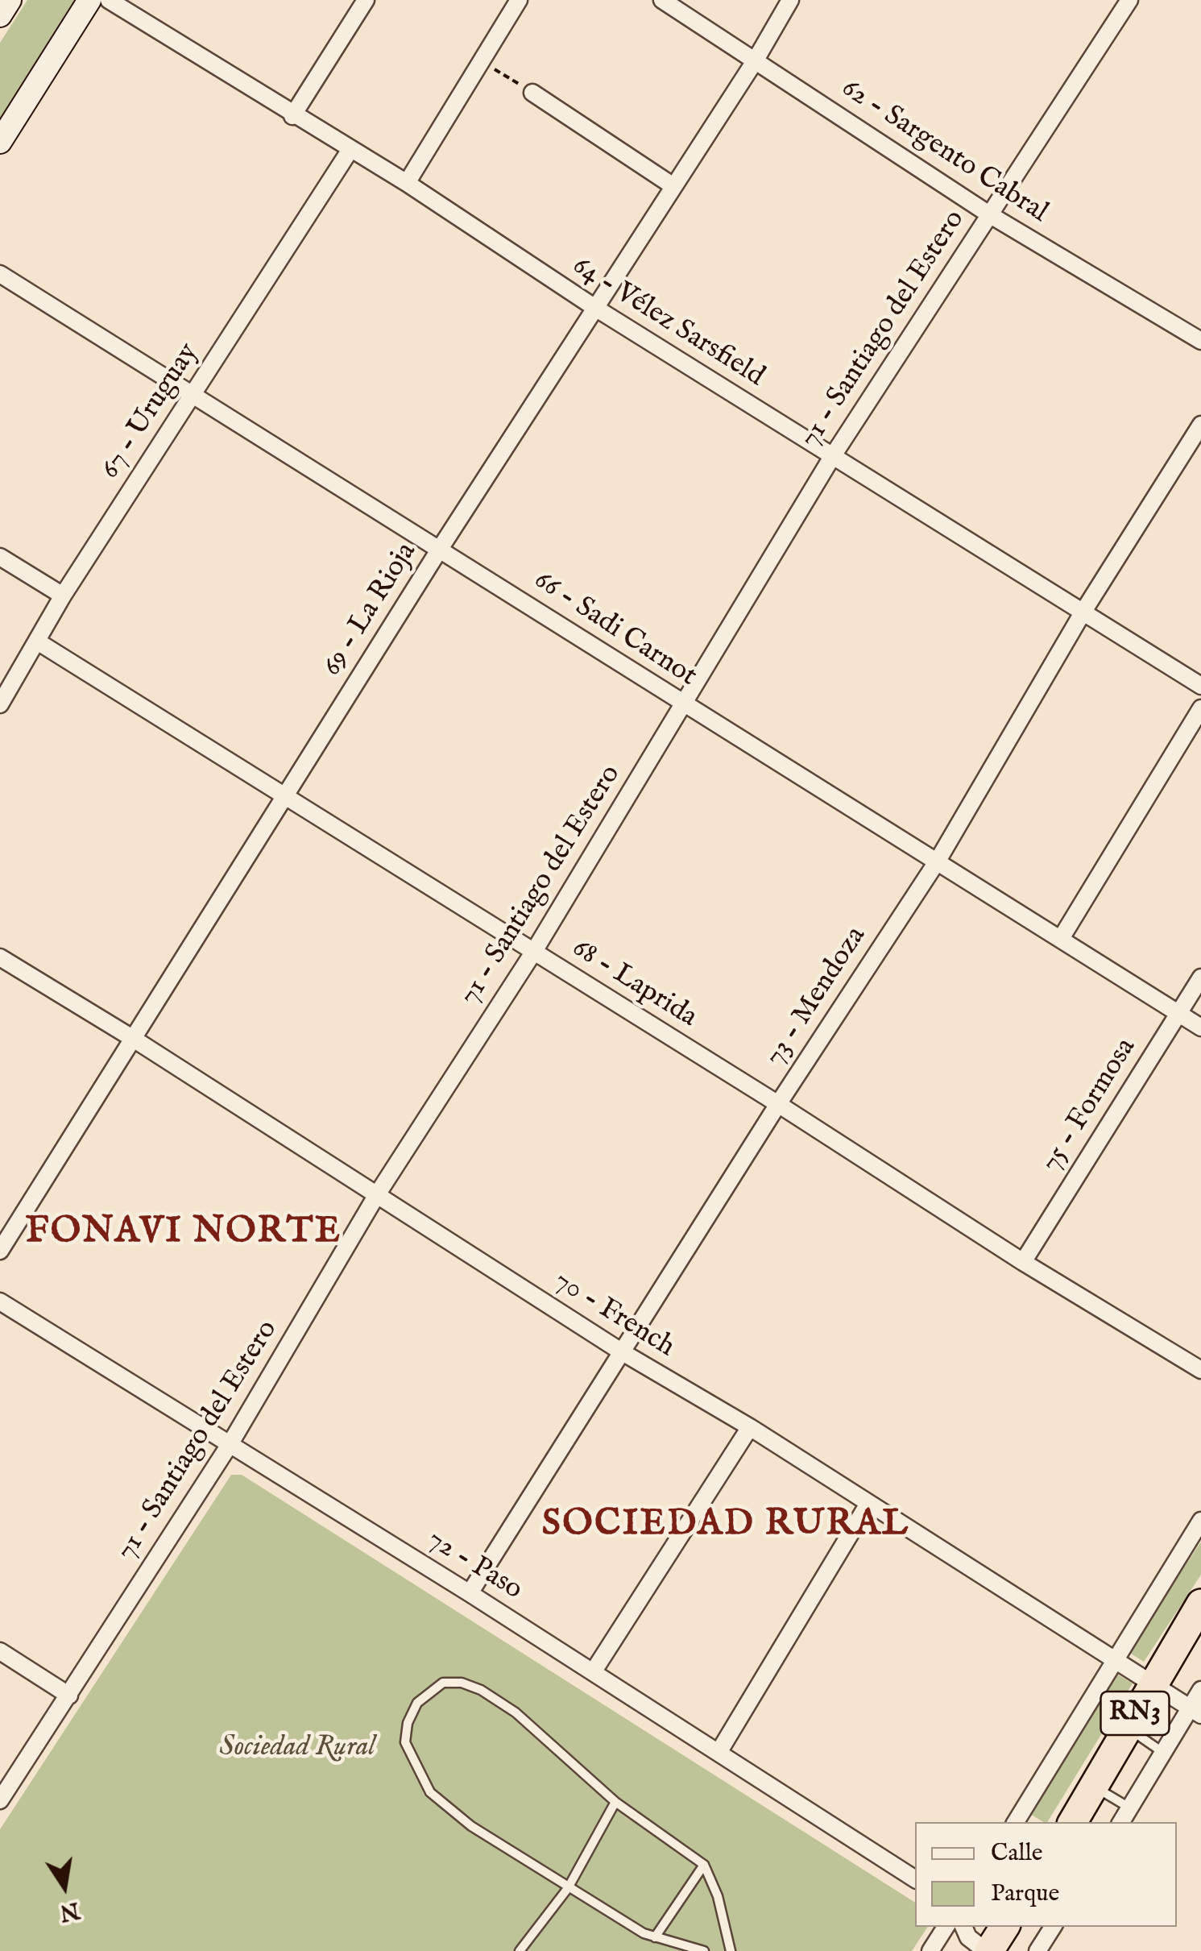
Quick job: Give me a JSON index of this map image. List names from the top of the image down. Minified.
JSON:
{"streets":{"highway":["RN3"],"street":["62 - Sargento Cabral","64 - Vélez Sarsfield","71 - Santiago del Estero","67 - Uruguay","69 - La Rioja","66 - Sadi Carnot","68 - Laprida","73 - Mendoza","75 - Formosa","70 - French","72 - Paso"]},"crossings":[["62 - Sargento Cabral","71 - Santiago del Estero"],["62 - Sargento Cabral","69 - La Rioja"],["64 - Vélez Sarsfield","71 - Santiago del Estero"],["64 - Vélez Sarsfield","67 - Uruguay"],["64 - Vélez Sarsfield","69 - La Rioja"],["64 - Vélez Sarsfield","73 - Mendoza"],["71 - Santiago del Estero","66 - Sadi Carnot"],["71 - Santiago del Estero","68 - Laprida"],["71 - Santiago del Estero","70 - French"],["71 - Santiago del Estero","72 - Paso"],["67 - Uruguay","66 - Sadi Carnot"],["67 - Uruguay","68 - Laprida"],["69 - La Rioja","66 - Sadi Carnot"],["69 - La Rioja","68 - Laprida"],["69 - La Rioja","70 - French"],["66 - Sadi Carnot","73 - Mendoza"],["66 - Sadi Carnot","75 - Formosa"],["68 - Laprida","73 - Mendoza"],["68 - Laprida","75 - Formosa"],["73 - Mendoza","70 - French"],["73 - Mendoza","72 - Paso"],["70 - French","RN3"]],"districts":["FONAVI NORTE","SOCIEDAD RURAL"],"parks":["Sociedad Rural"],"legend":["Calle","Parque"],"north":"bottom"}
